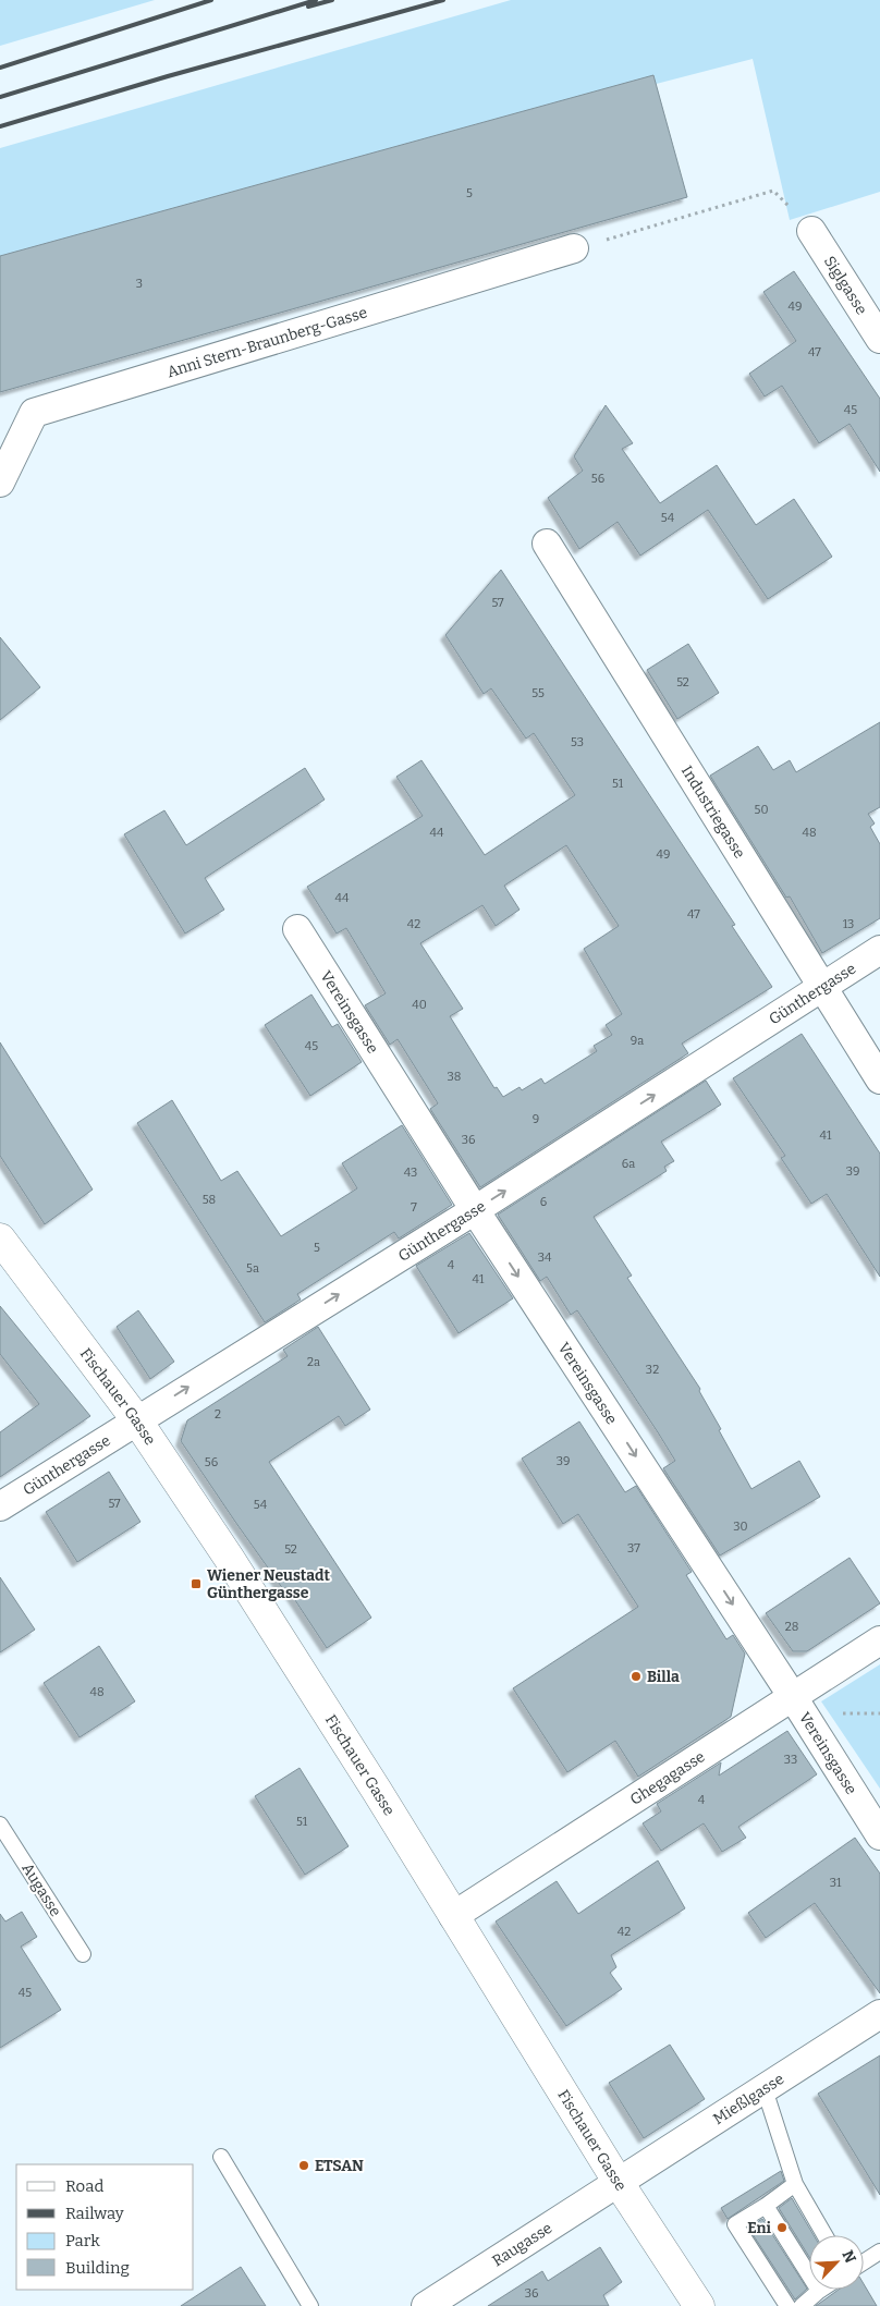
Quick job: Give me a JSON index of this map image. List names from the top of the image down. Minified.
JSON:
{"streets":{"main road":["Fischauer Gasse"],"street":["Siglgasse","Anni Stern-Braunberg-Gasse","Industriegasse","Günthergasse","Vereinsgasse","Ghegagasse","Mießlgasse","Raugasse"],"lane":["Augasse"]},"crossings":[["Industriegasse","Günthergasse"],["Günthergasse","Vereinsgasse"],["Günthergasse","Fischauer Gasse"],["Vereinsgasse","Ghegagasse"],["Fischauer Gasse","Ghegagasse"],["Fischauer Gasse","Mießlgasse"],["Fischauer Gasse","Raugasse"],["Mießlgasse","Raugasse"]],"one_way":["Günthergasse","Vereinsgasse"],"places":{"transit":["Wiener Neustadt Günthergasse"],"other":["Billa","ETSAN","Eni"]},"house_numbers":["5","3","49","47","45","56","54","57","52","55","53","51","50","44","48","49","44","47","42","13","40","9a","45","38","9","41","36","6a","39","43","58","6","7","5","34","4","5a","41","2a","32","2","39","56","57","54","30","37","52","28","48","33","4","51","31","42","45","36"],"legend":["Road","Railway","Park","Building"],"north":"top right"}
